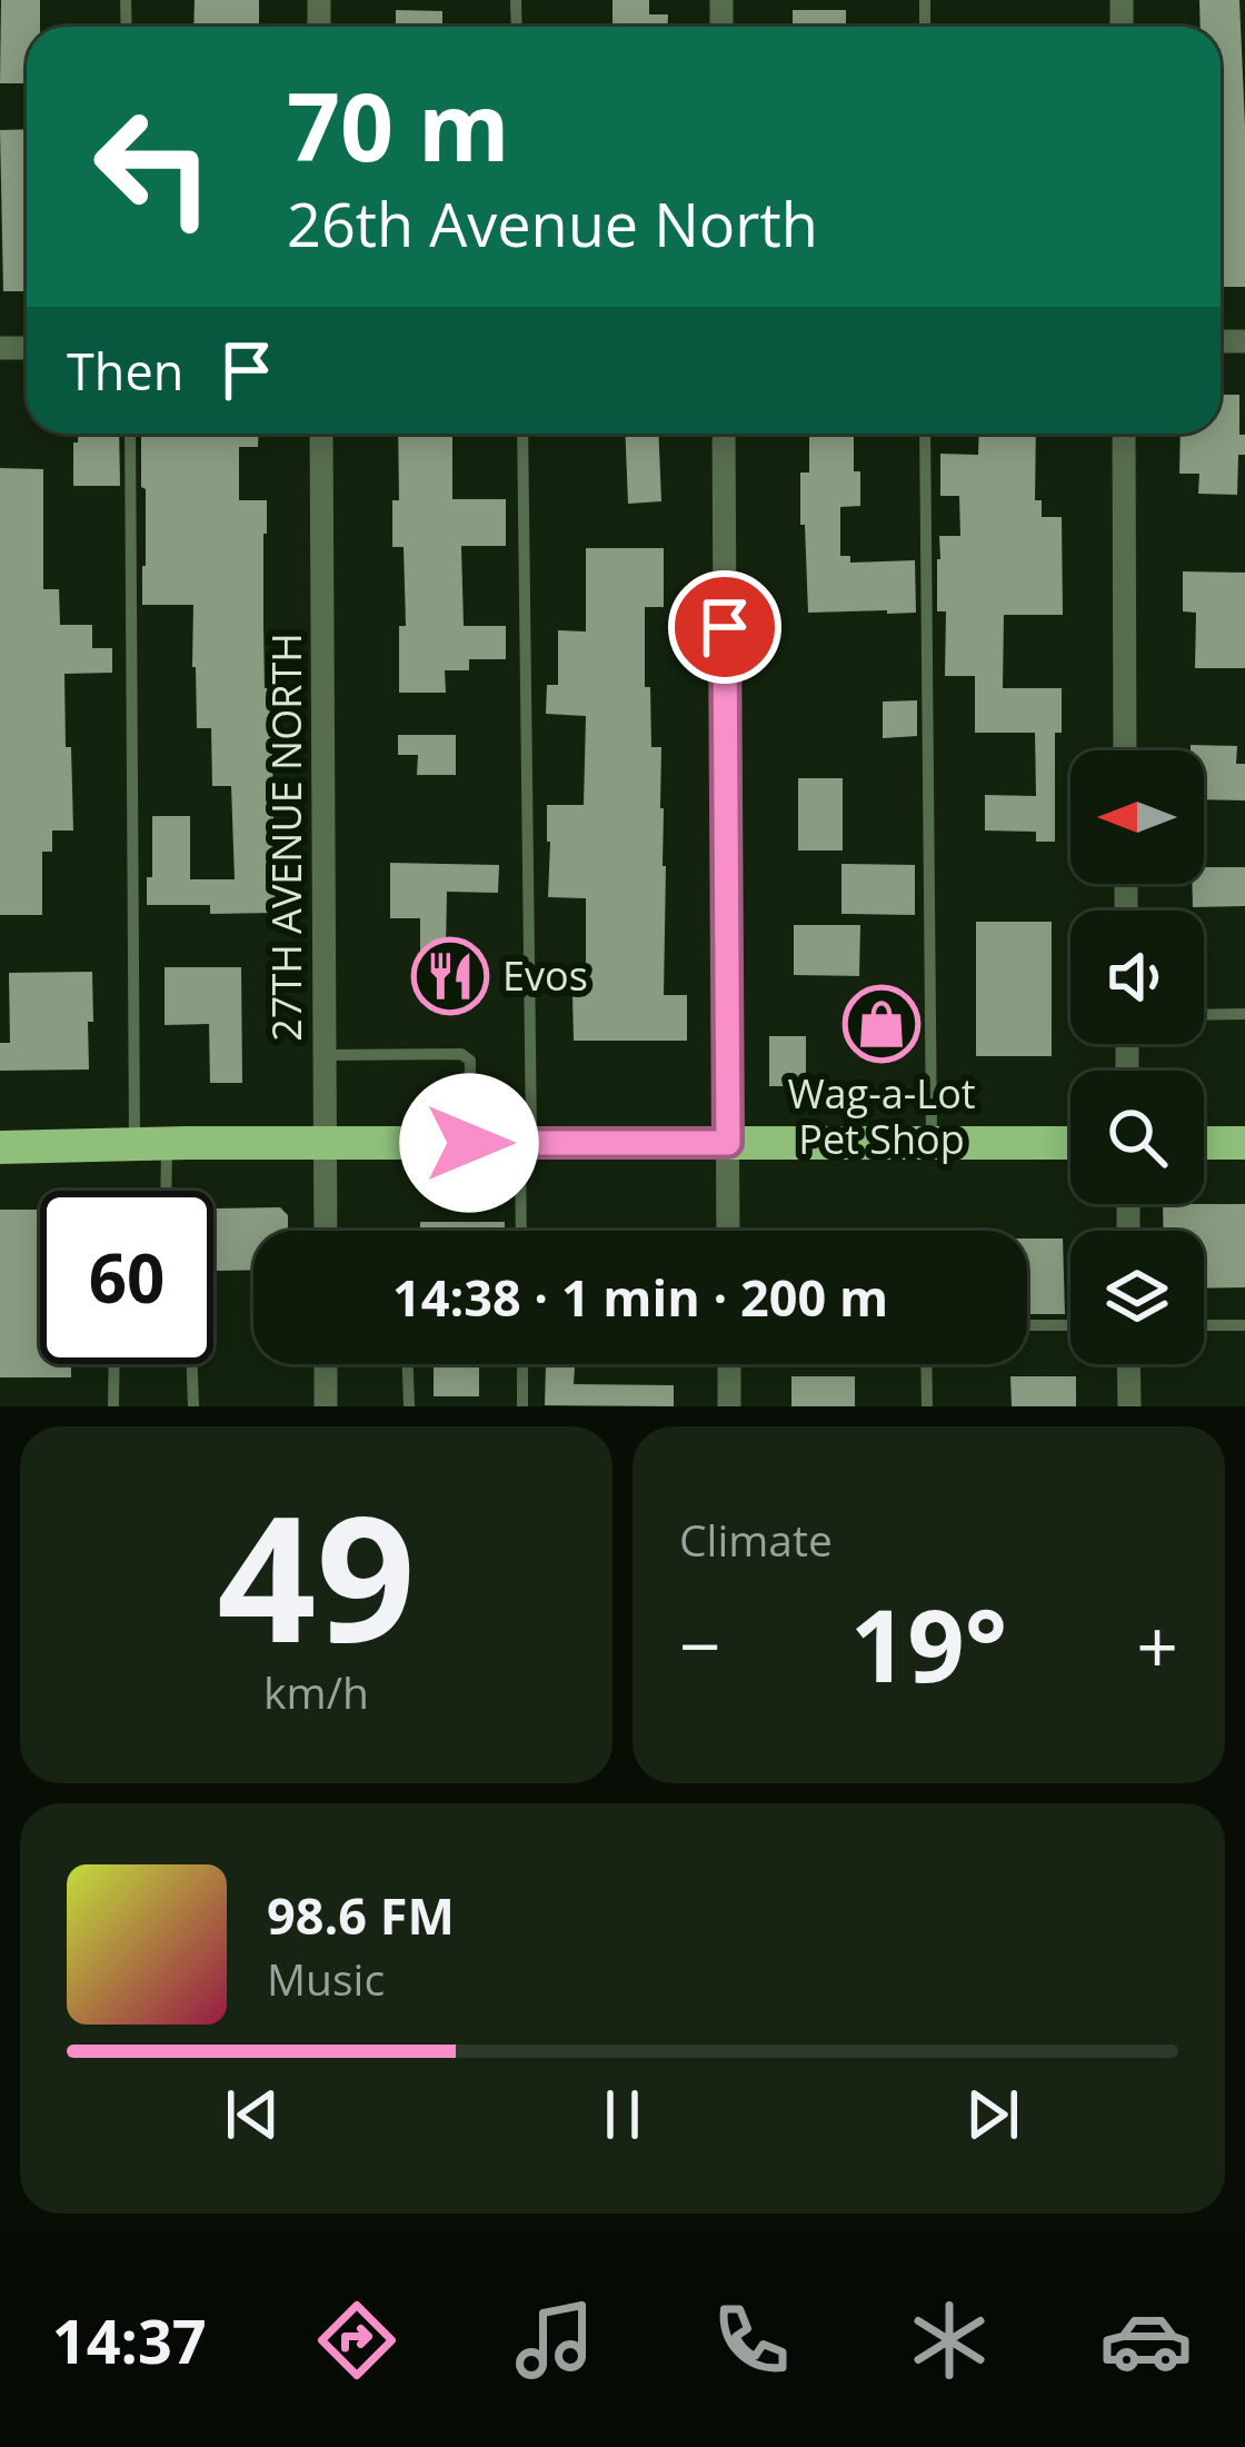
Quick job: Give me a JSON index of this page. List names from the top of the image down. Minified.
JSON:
{"streets":{"street":["27TH AVENUE NORTH"]},"places":{"restaurant":["Evos"],"shop":["Wag-a-Lot Pet Shop"]},"north":"left","page":{"turn":["70 m","26th Avenue North"],"then":"Then","limit":"60","trip":"14:38 · 1 min · 200 m","tile":[["49","km/h"],"Climate"],"heat":["−","19°","+"],"song":["98.6 FM","Music"],"tabs":"14:37"}}
